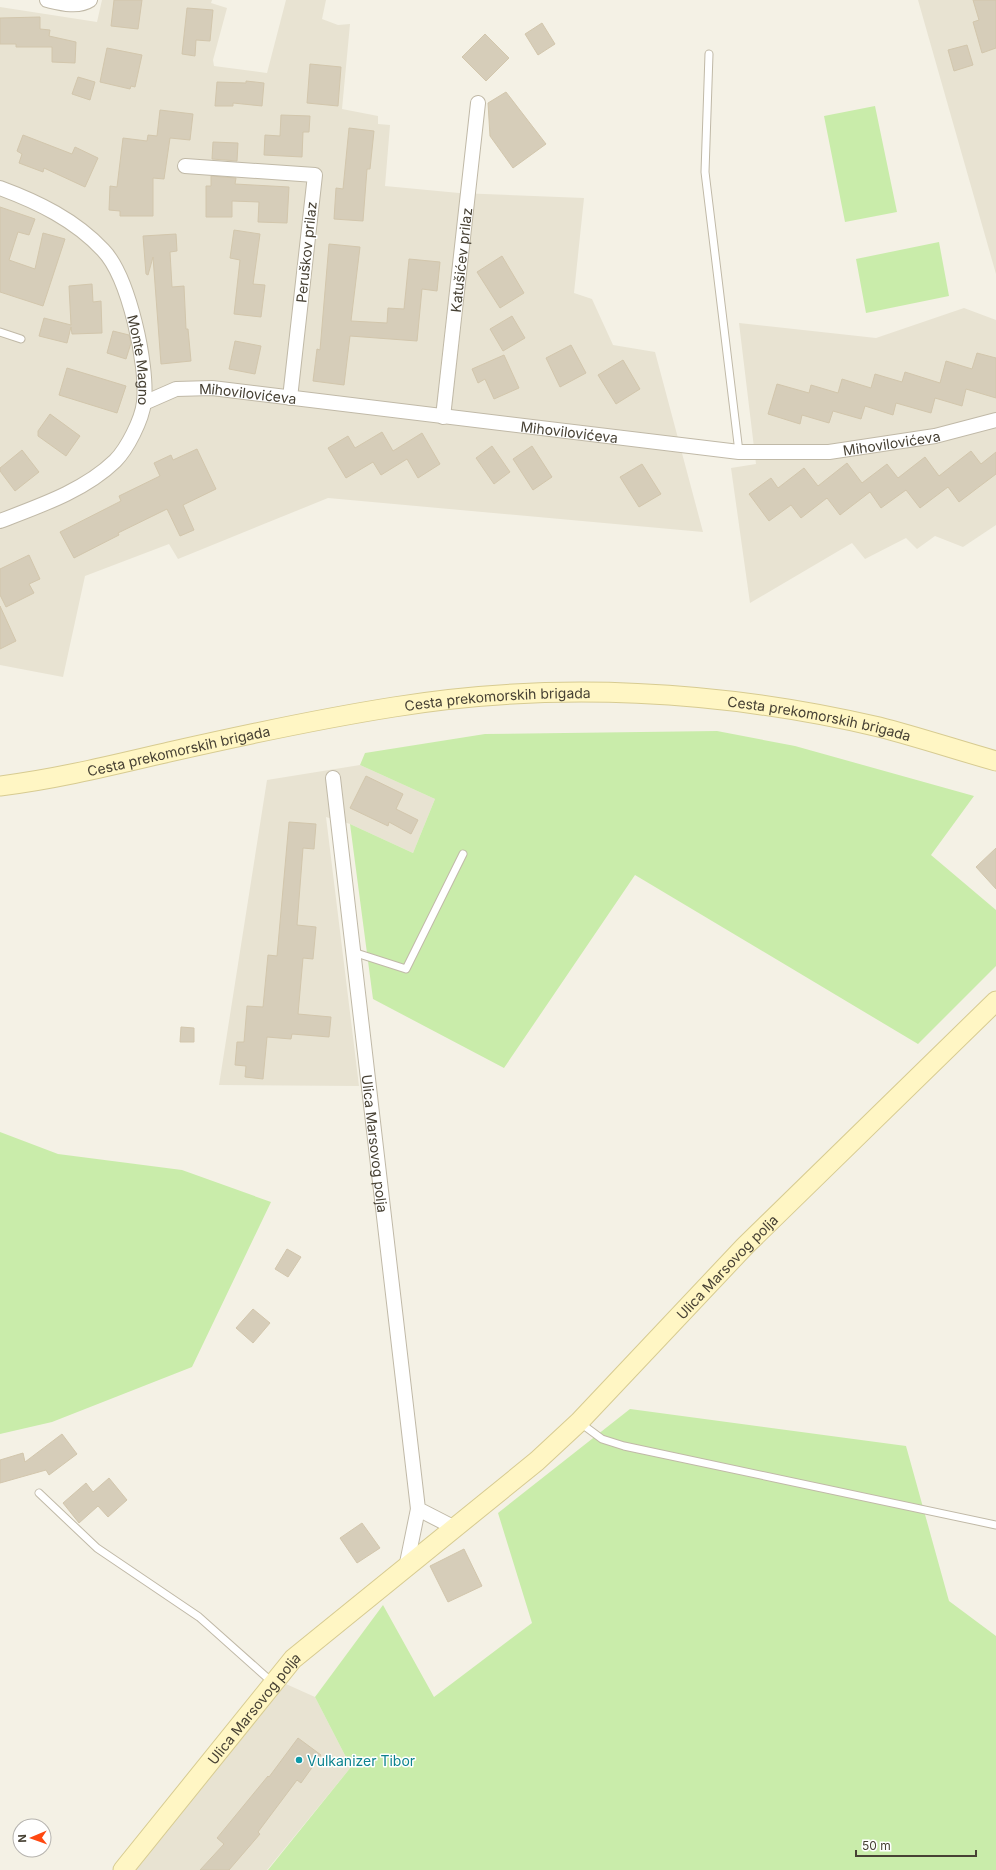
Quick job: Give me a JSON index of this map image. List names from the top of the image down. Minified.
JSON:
{"streets":{"main road":["Cesta prekomorskih brigada","Ulica Marsovog polja"],"street":["Peruškov prilaz","Katušićev prilaz","Monte Magno","Mihovilovićeva"]},"crossings":[["Peruškov prilaz","Mihovilovićeva"],["Katušićev prilaz","Mihovilovićeva"],["Monte Magno","Mihovilovićeva"]],"places":["Vulkanizer Tibor"],"scale_bar":"50 m","north":"left"}
